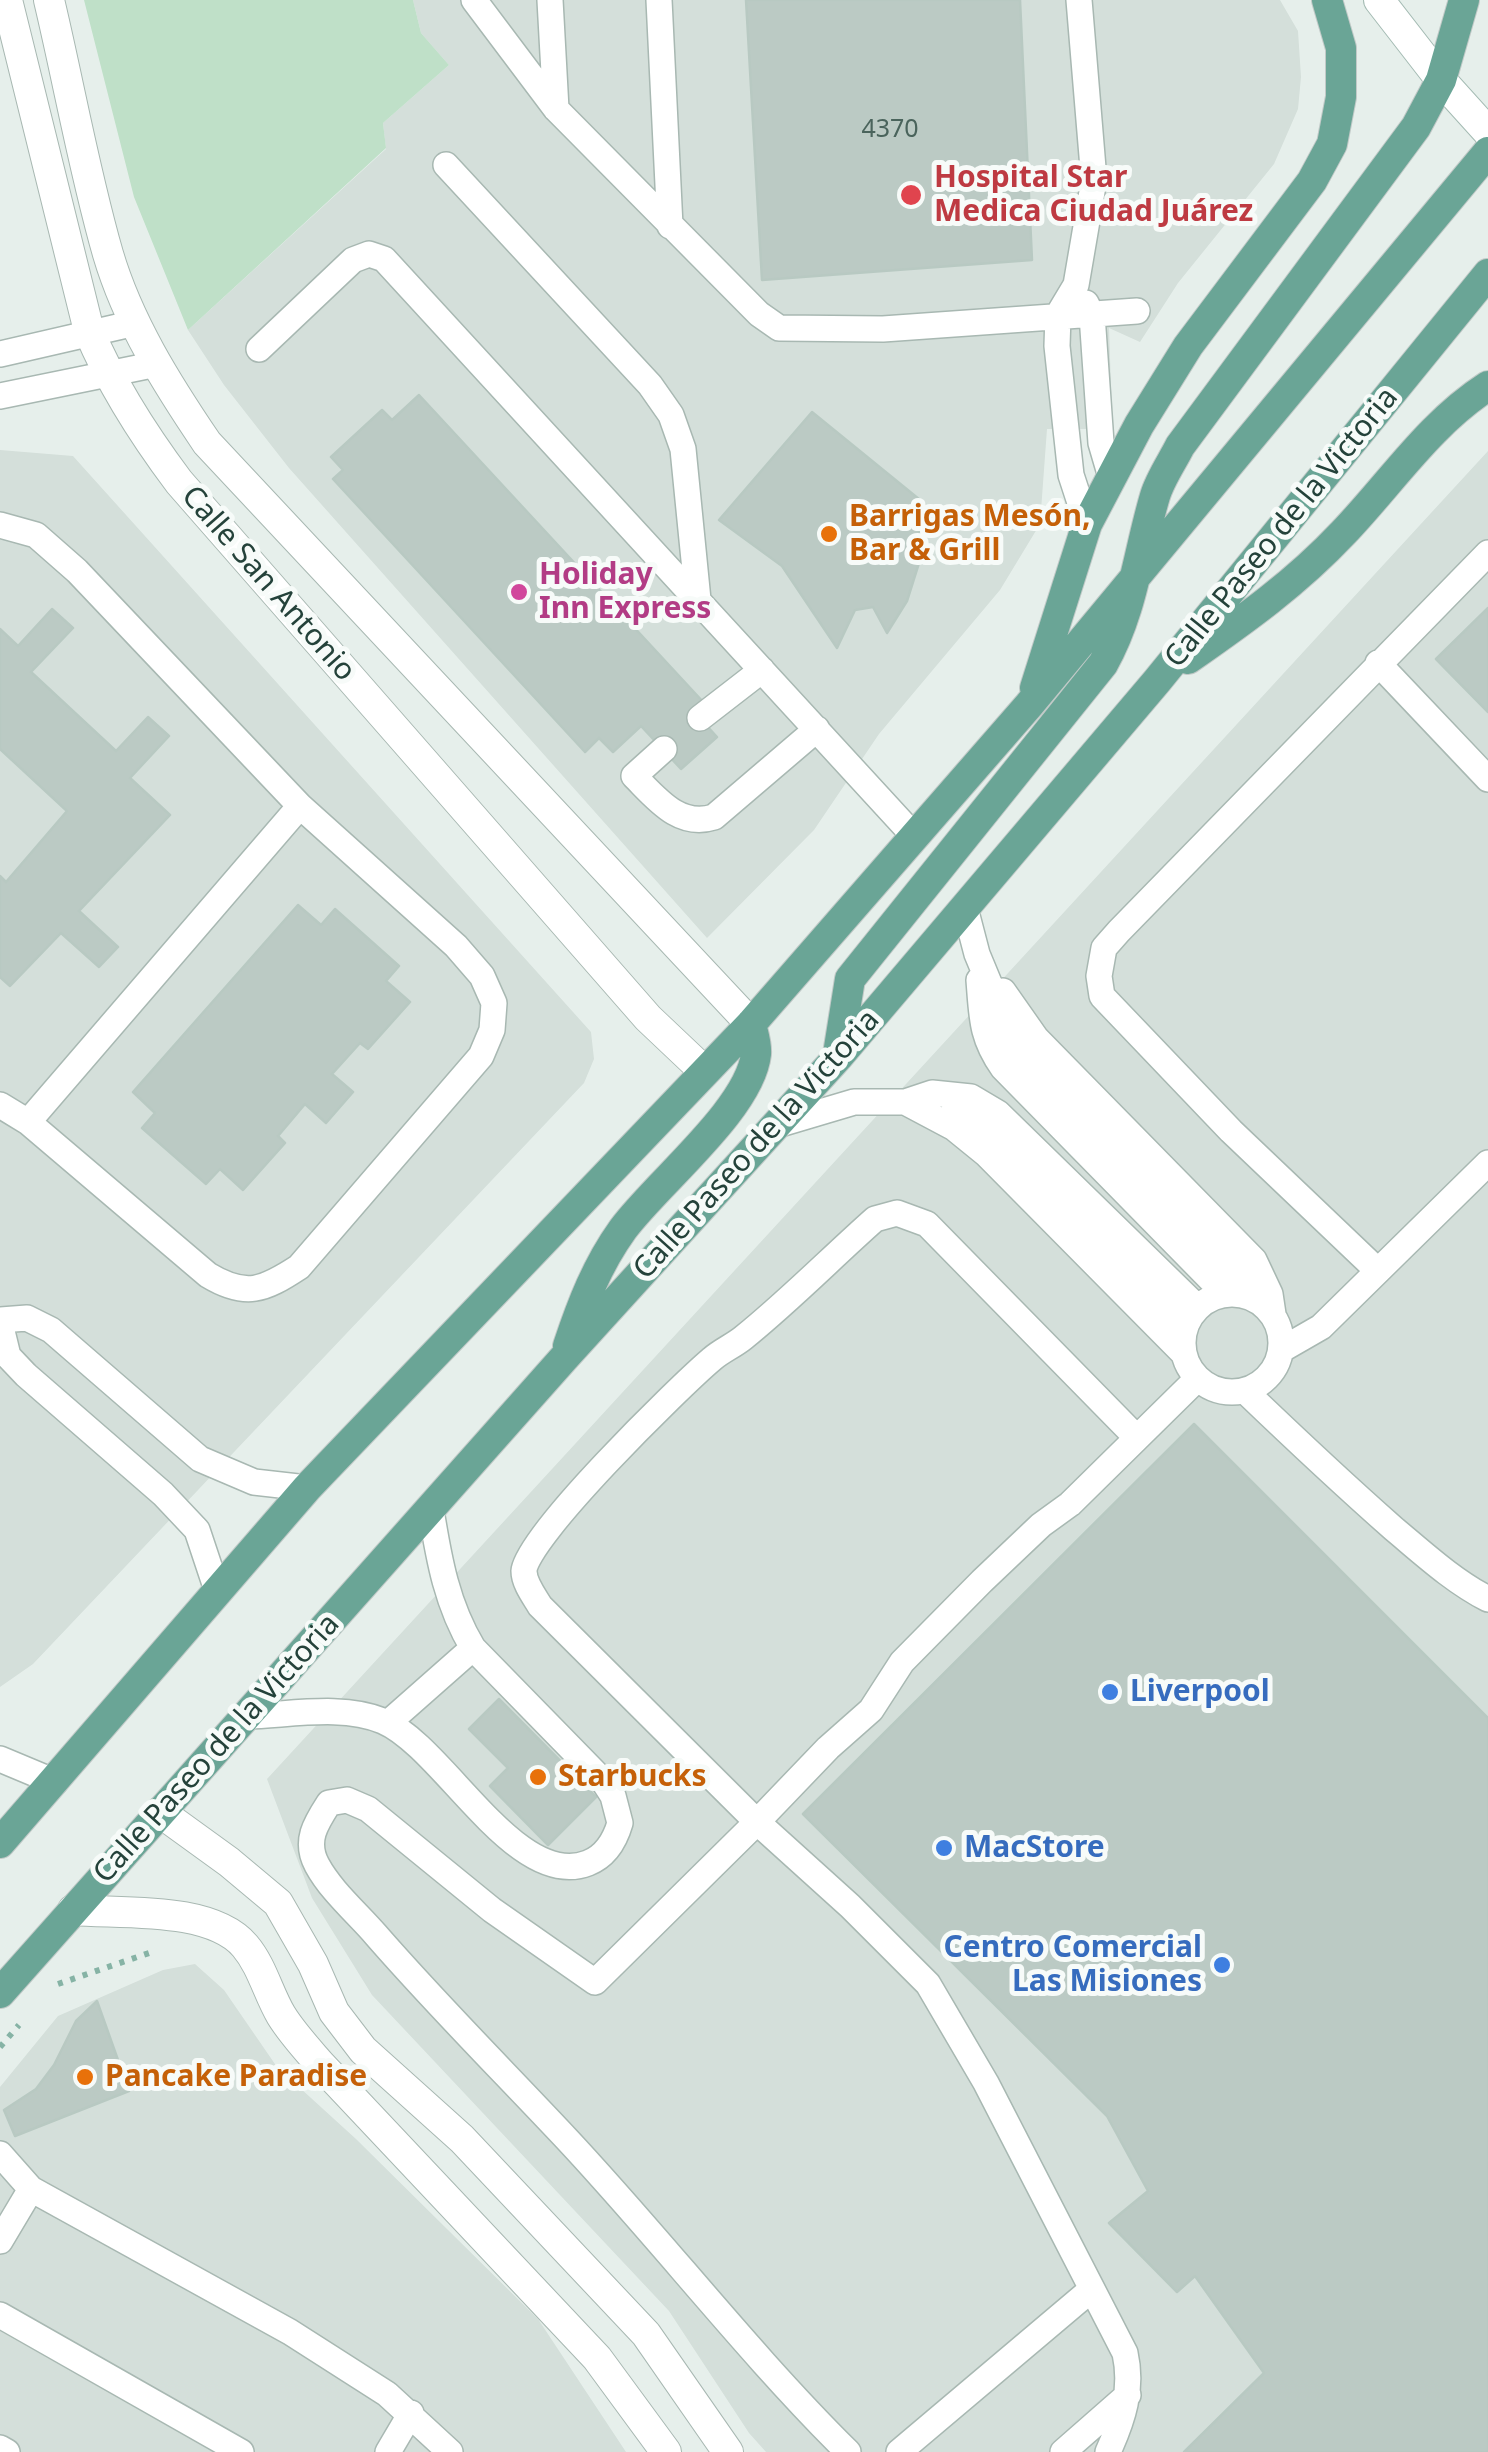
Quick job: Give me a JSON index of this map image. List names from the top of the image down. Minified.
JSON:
{"streets":{"main road":["Calle Paseo de la Victoria"],"street":["Calle San Antonio"]},"places":["Hospital Star Medica Ciudad Juárez","Barrigas Mesón, Bar & Grill","Holiday Inn Express","Liverpool","Starbucks","MacStore","Centro Comercial Las Misiones","Pancake Paradise"],"house_numbers":["4370"]}
